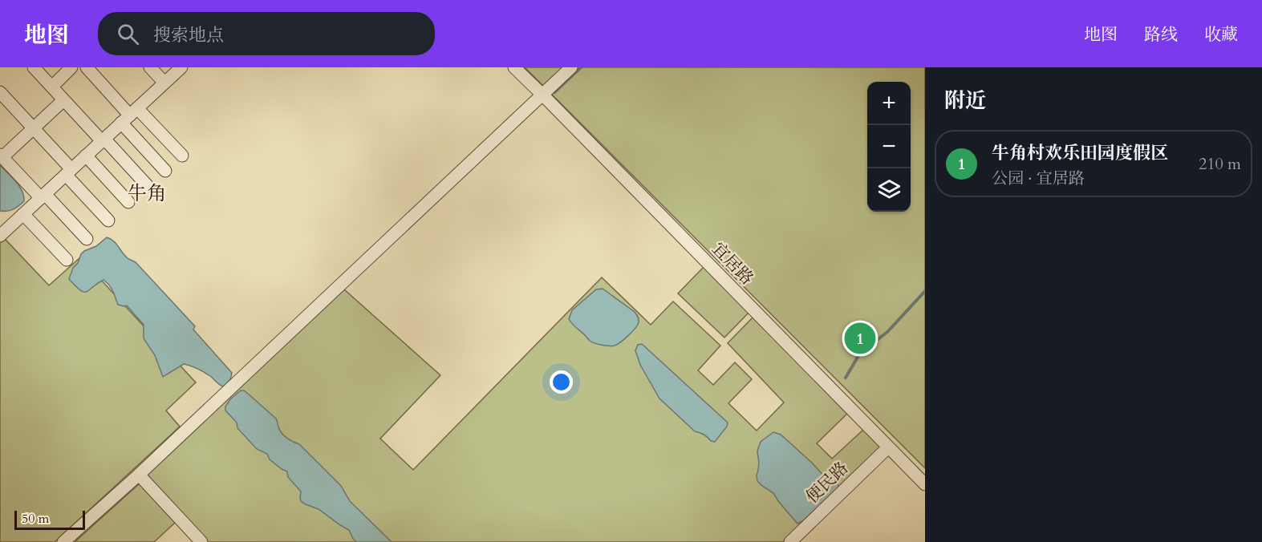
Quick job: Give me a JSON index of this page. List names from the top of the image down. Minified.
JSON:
{"streets":{"street":["宜居路","便民路"]},"crossings":[["宜居路","便民路"]],"districts":["牛角"],"scale_bar":"50 m","page":{"header":"地图","search":"搜索地点","nav":["地图","路线","收藏"],"heading":"附近","map_buttons":["+","−"],"list":[{"mark":"1","name":"牛角村欢乐田园度假区","note":"公园 · 宜居路","value":"210 m"}],"pins":"1","scale":"50 m"}}
